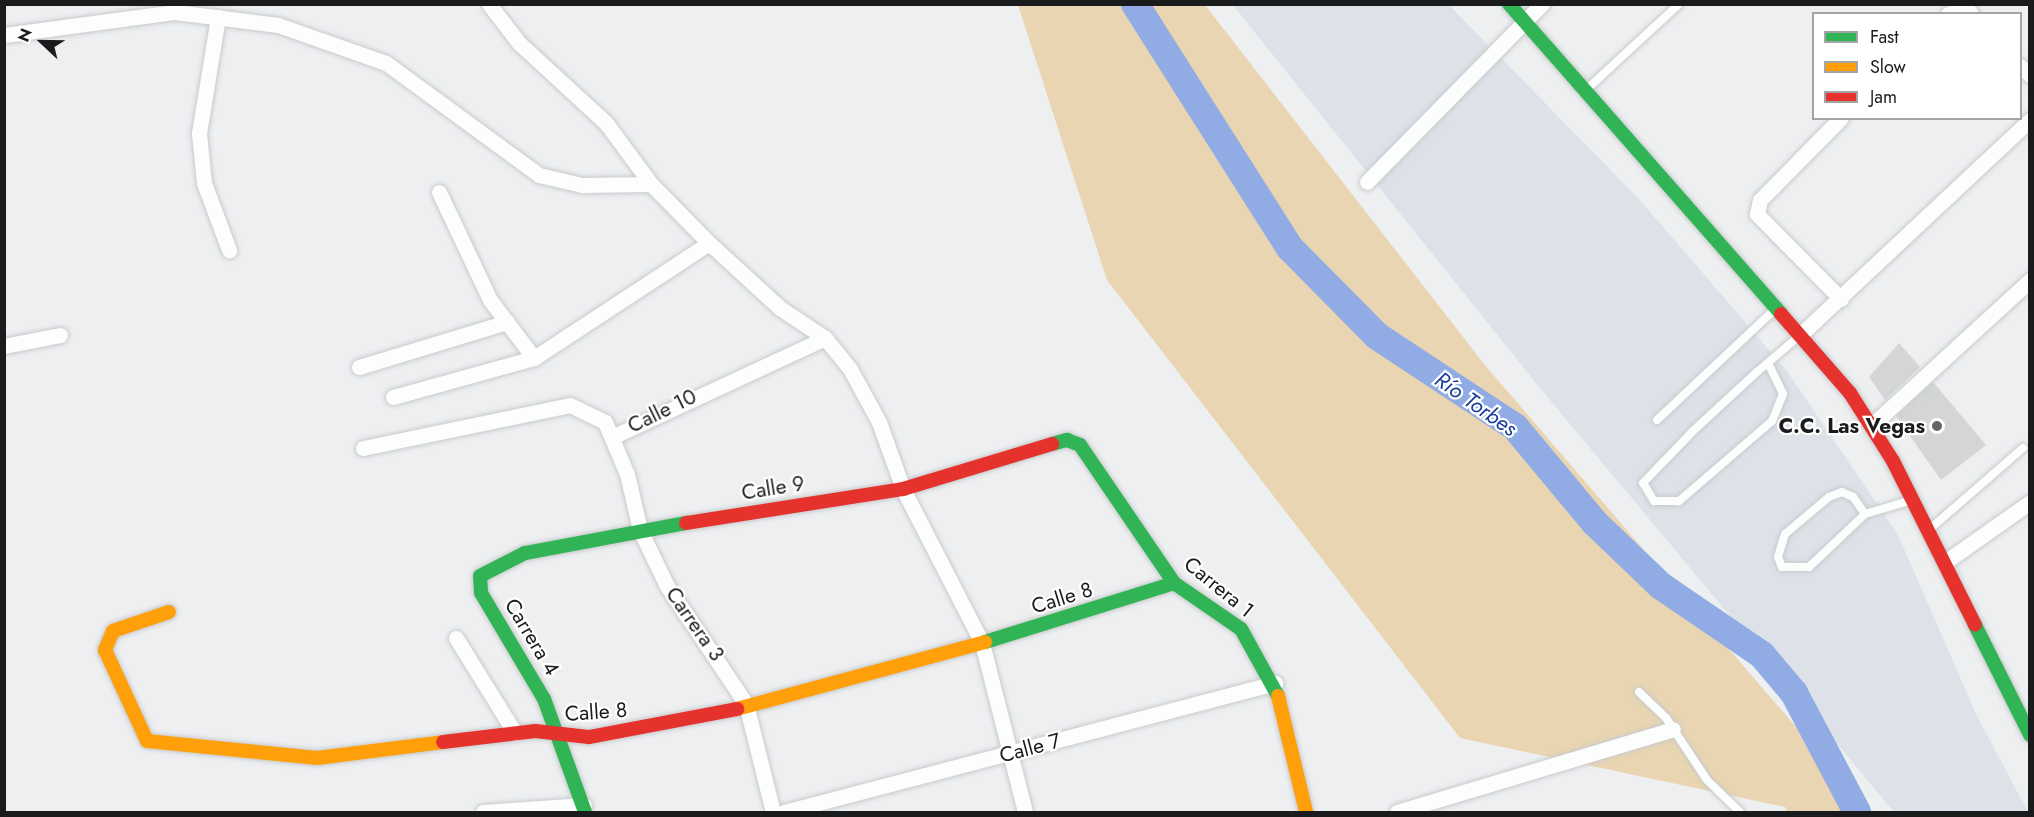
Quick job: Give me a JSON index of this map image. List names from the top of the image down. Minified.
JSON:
{"streets":{"street":["Calle 10","Calle 9","Carrera 1","Calle 8","Carrera 3","Carrera 4","Calle 7"]},"crossings":[["Calle 10","Carrera 3"],["Calle 9","Carrera 1"],["Calle 9","Carrera 3"],["Calle 9","Carrera 4"],["Carrera 1","Calle 8"],["Carrera 1","Calle 7"],["Calle 8","Carrera 3"],["Calle 8","Carrera 4"]],"water":["Río Torbes"],"places":["C.C. Las Vegas"],"legend":["Fast","Slow","Jam"],"north":"left"}
